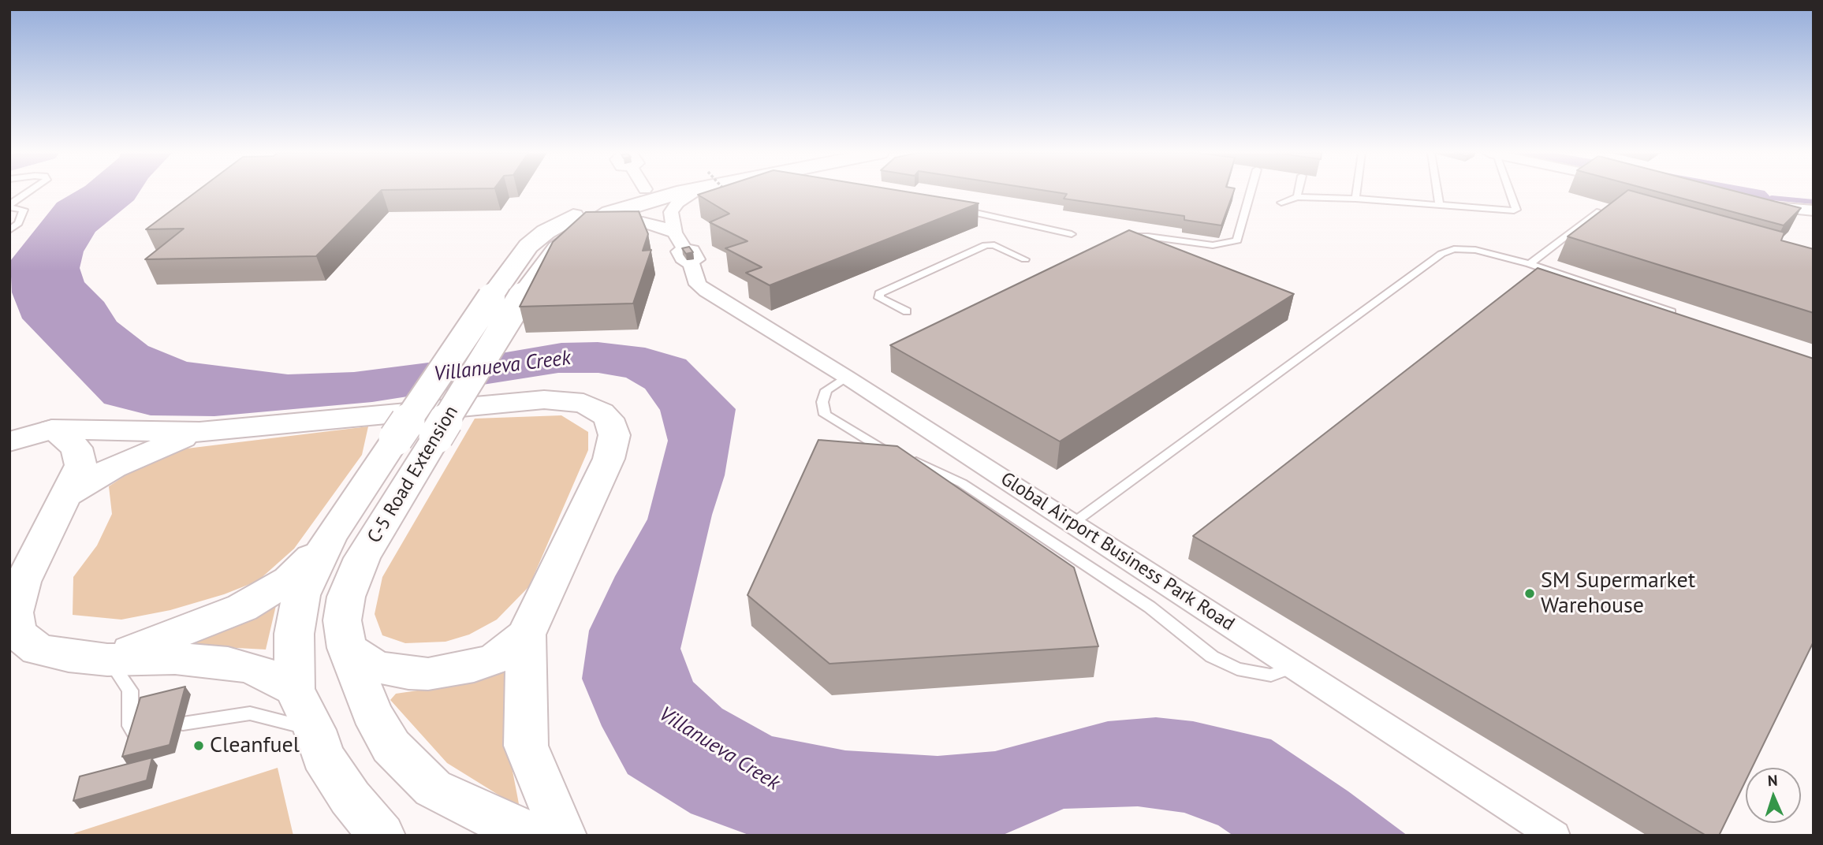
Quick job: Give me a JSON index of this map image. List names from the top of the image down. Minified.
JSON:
{"streets":{"main road":["C-5 Road Extension"],"street":["Global Airport Business Park Road"]},"water":["Villanueva Creek"],"places":["SM Supermarket Warehouse","Cleanfuel"],"north":"top"}
